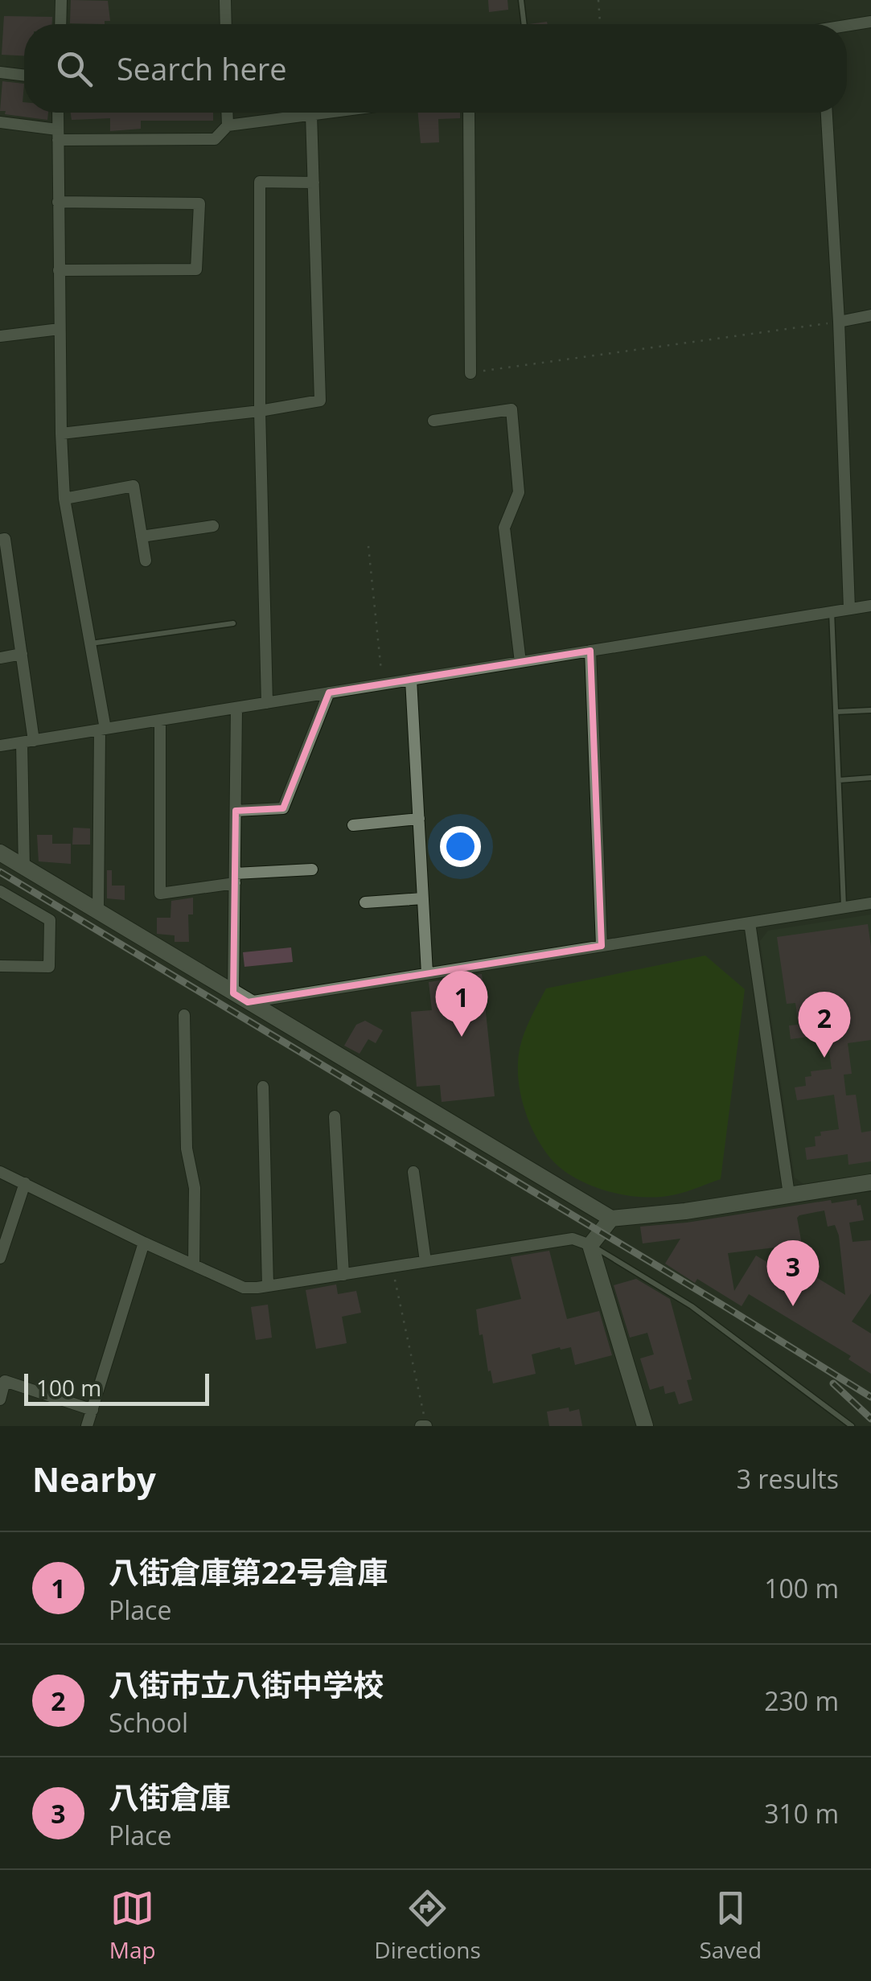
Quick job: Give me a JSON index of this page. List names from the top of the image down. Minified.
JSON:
{"scale_bar":"100 m","page":{"search":"Search here","pins":["1","2","3"],"scale":"100 m","heading":["Nearby","3 results"],"list":[{"mark":"1","name":"八街倉庫第22号倉庫","note":"Place","value":"100 m"},{"mark":"2","name":"八街市立八街中学校","note":"School","value":"230 m"},{"mark":"3","name":"八街倉庫","note":"Place","value":"310 m"}],"nav":["Map","Directions","Saved"]}}
